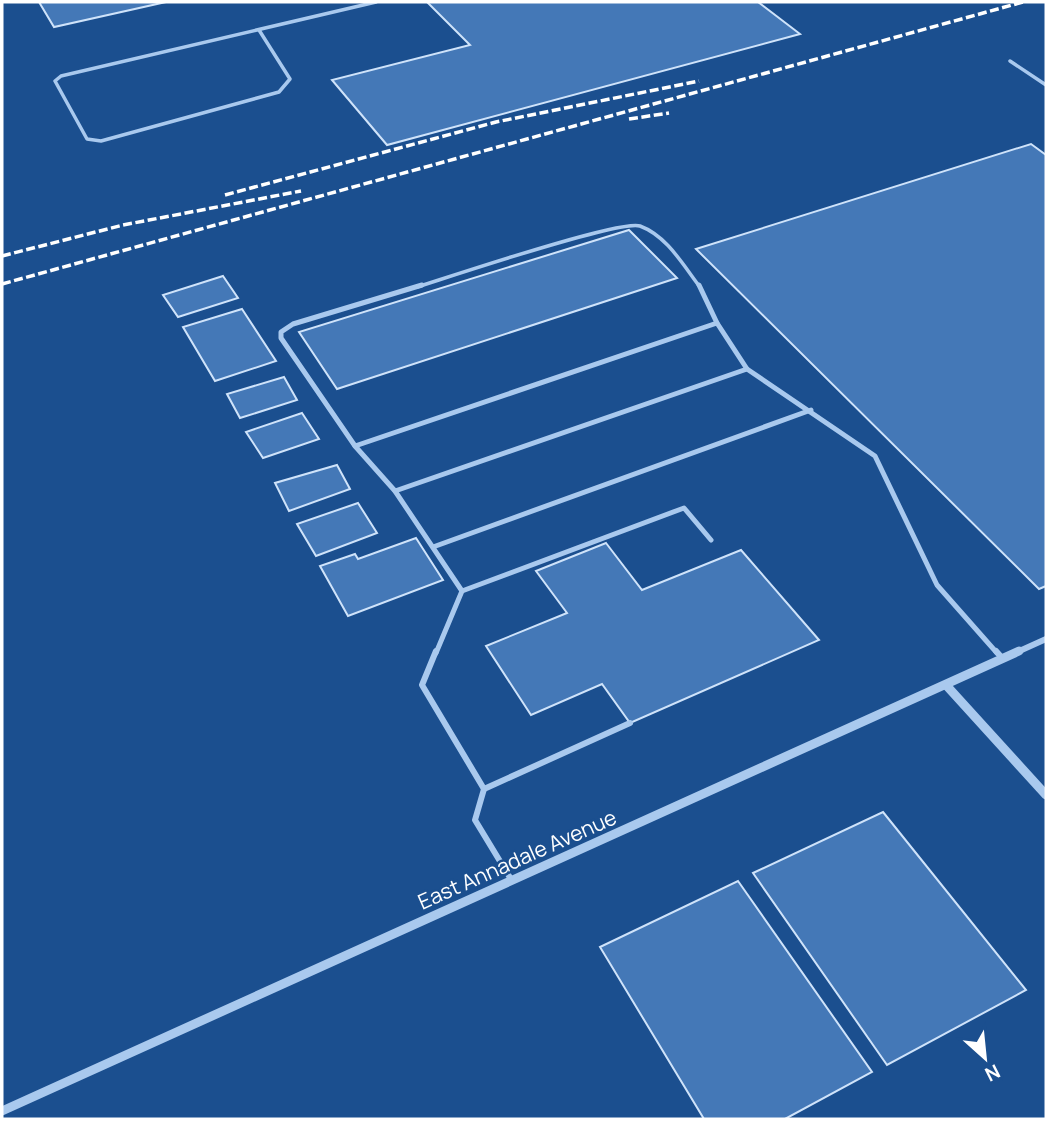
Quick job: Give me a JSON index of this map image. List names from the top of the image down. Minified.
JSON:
{"streets":{"street":["East Annadale Avenue"]},"north":"bottom right"}
